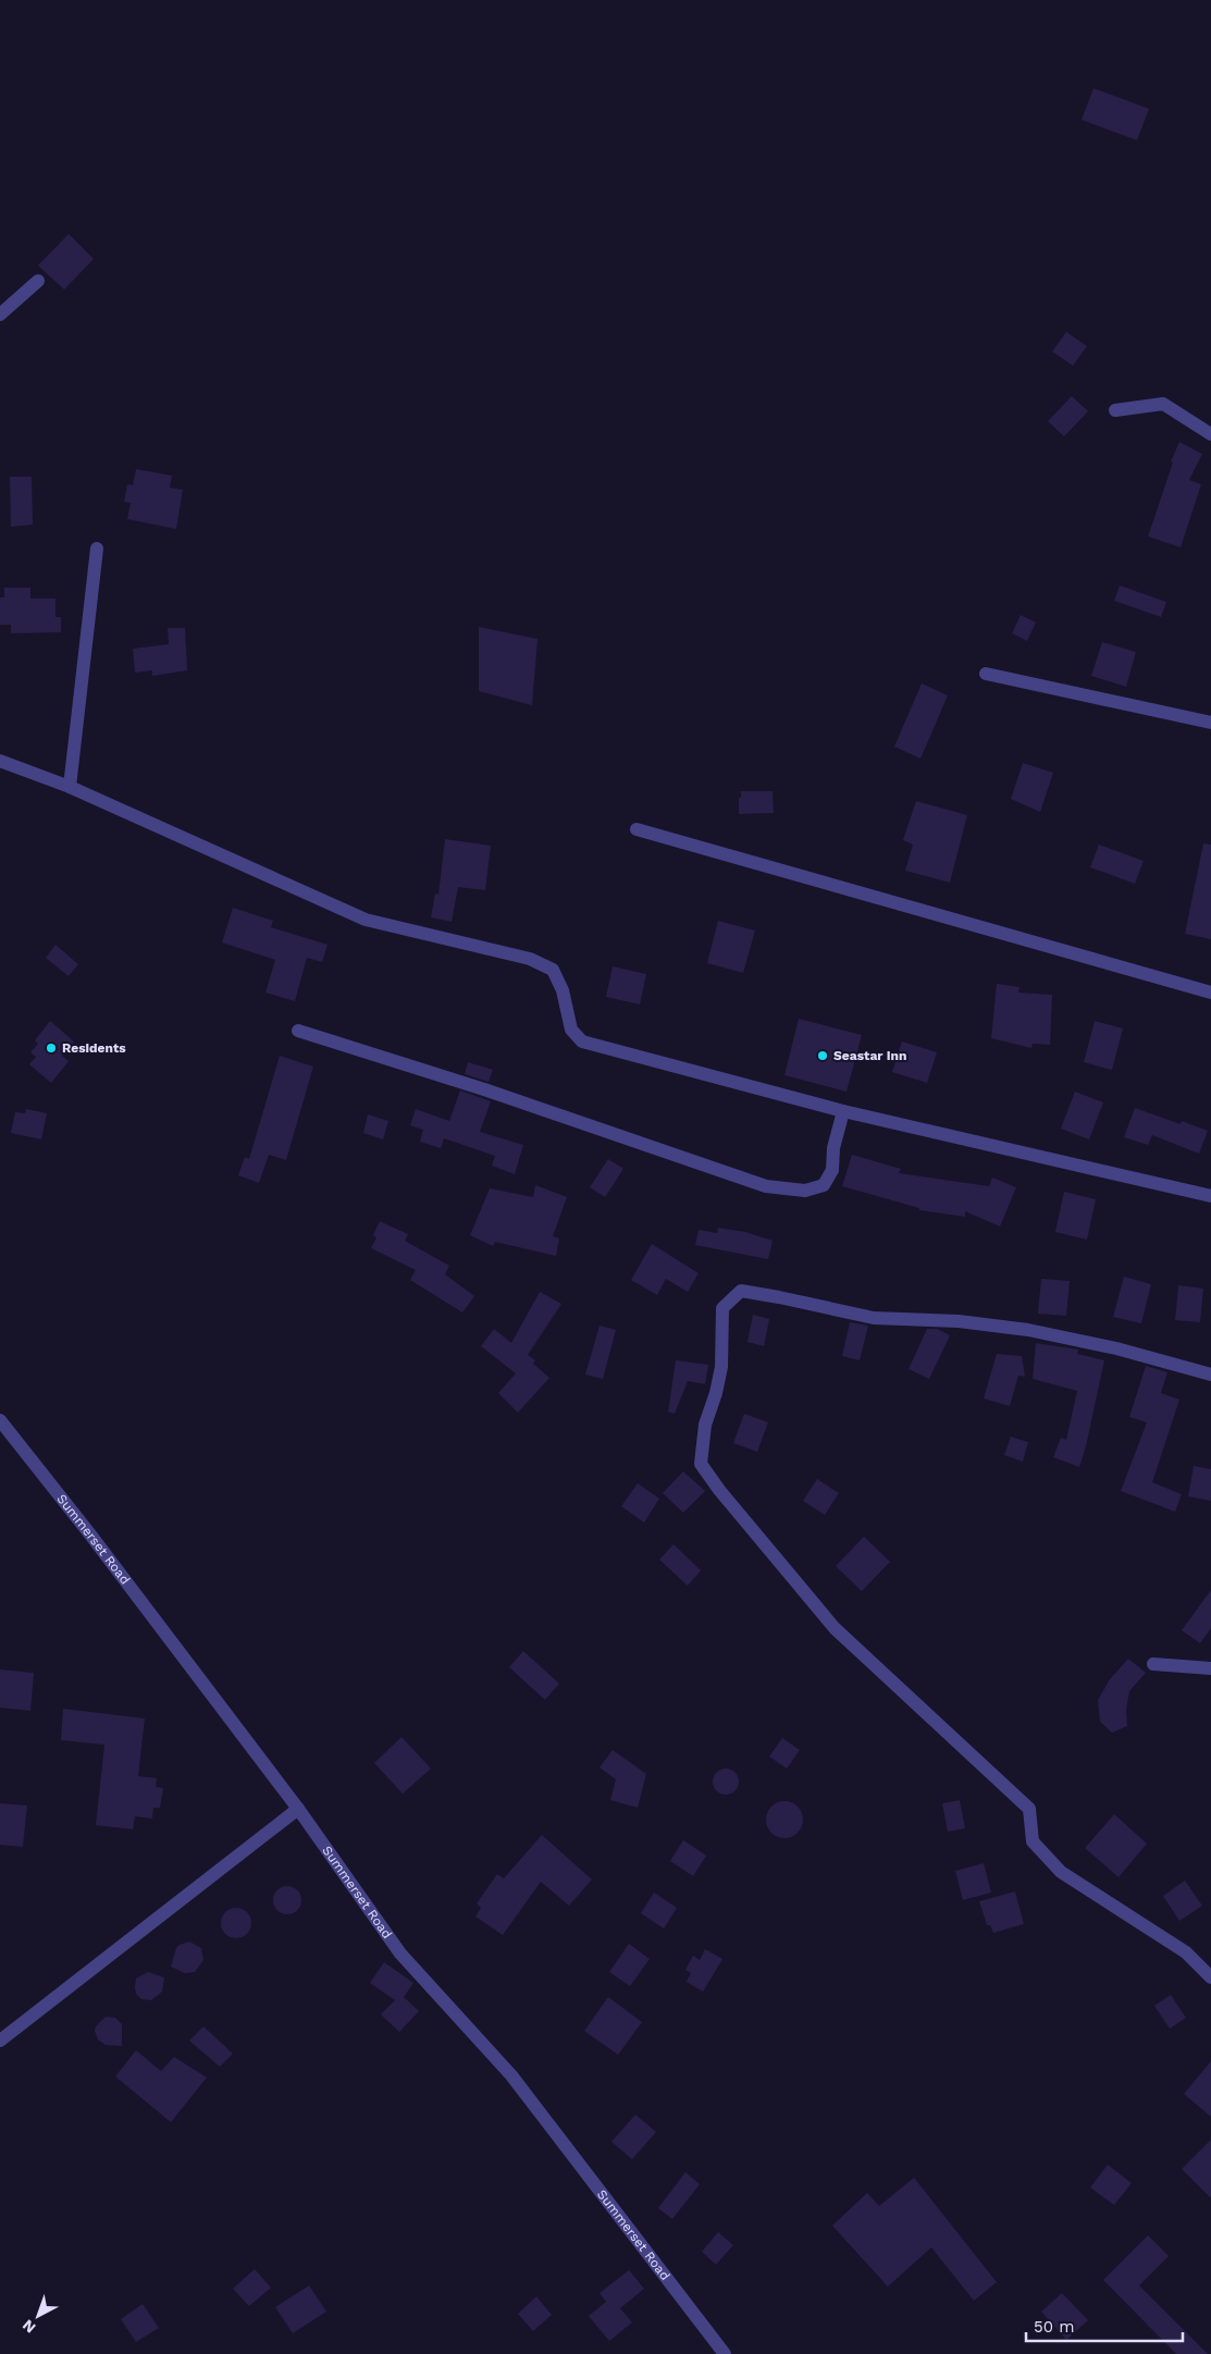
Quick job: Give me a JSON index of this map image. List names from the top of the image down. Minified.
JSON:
{"streets":{"street":["Summerset Road"]},"places":["Residents","Seastar Inn"],"scale_bar":"50 m","north":"bottom left"}
